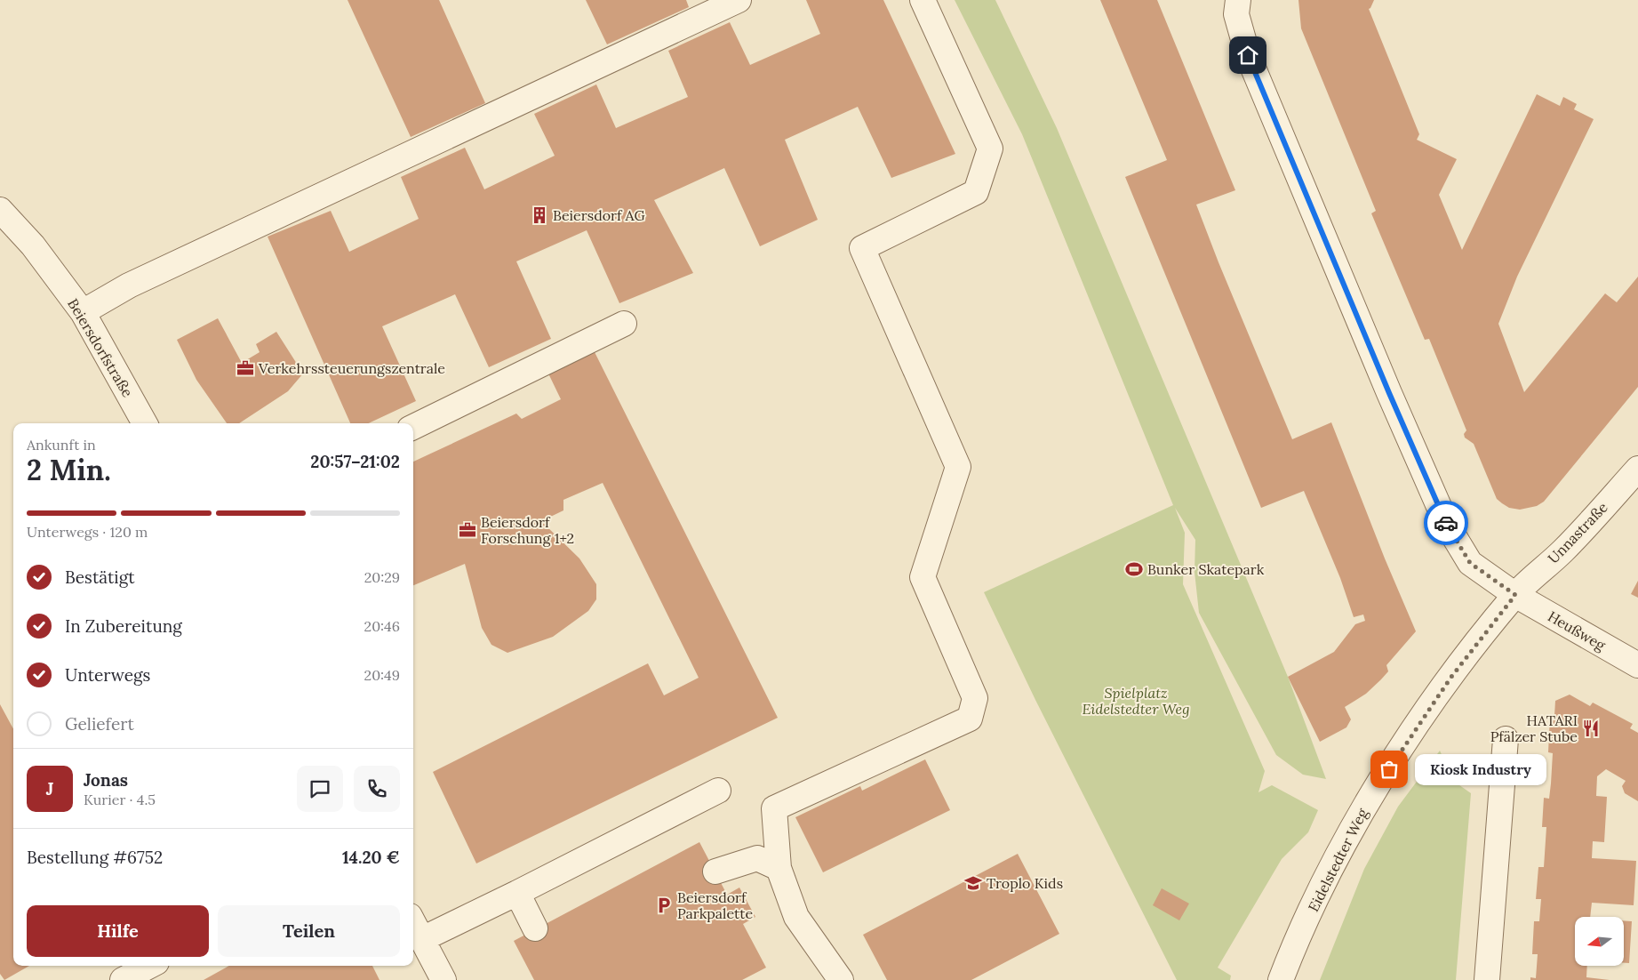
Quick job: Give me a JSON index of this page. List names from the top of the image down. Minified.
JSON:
{"streets":{"street":["Beiersdorfstraße","Unnastraße","Heußweg","Eidelstedter Weg"]},"crossings":[["Unnastraße","Heußweg"],["Unnastraße","Eidelstedter Weg"],["Heußweg","Eidelstedter Weg"]],"parks":["Spielplatz Eidelstedter Weg"],"places":{"building":["Beiersdorf AG"],"office":["Verkehrssteuerungszentrale","Beiersdorf Forschung 1+2"],"sports":["Bunker Skatepark"],"restaurant":["HATARI Pfälzer Stube"],"other":["Kiosk Industry"],"school or university":["Troplo Kids"],"parking":["Beiersdorf Parkpalette"]},"north":"left","page":{"heading":["2 Min.","Ankunft in","20:57–21:02"],"panel":["Jonas","Kurier · 4.5","Bestellung #6752","14.20 €"],"bar":"Unterwegs · 120 m","list":[["Bestätigt","20:29"],["In Zubereitung","20:46"],["Unterwegs","20:49"],"Geliefert"],"bubble":"Kiosk Industry","round":"J","buttons":["Hilfe","Teilen"]}}
